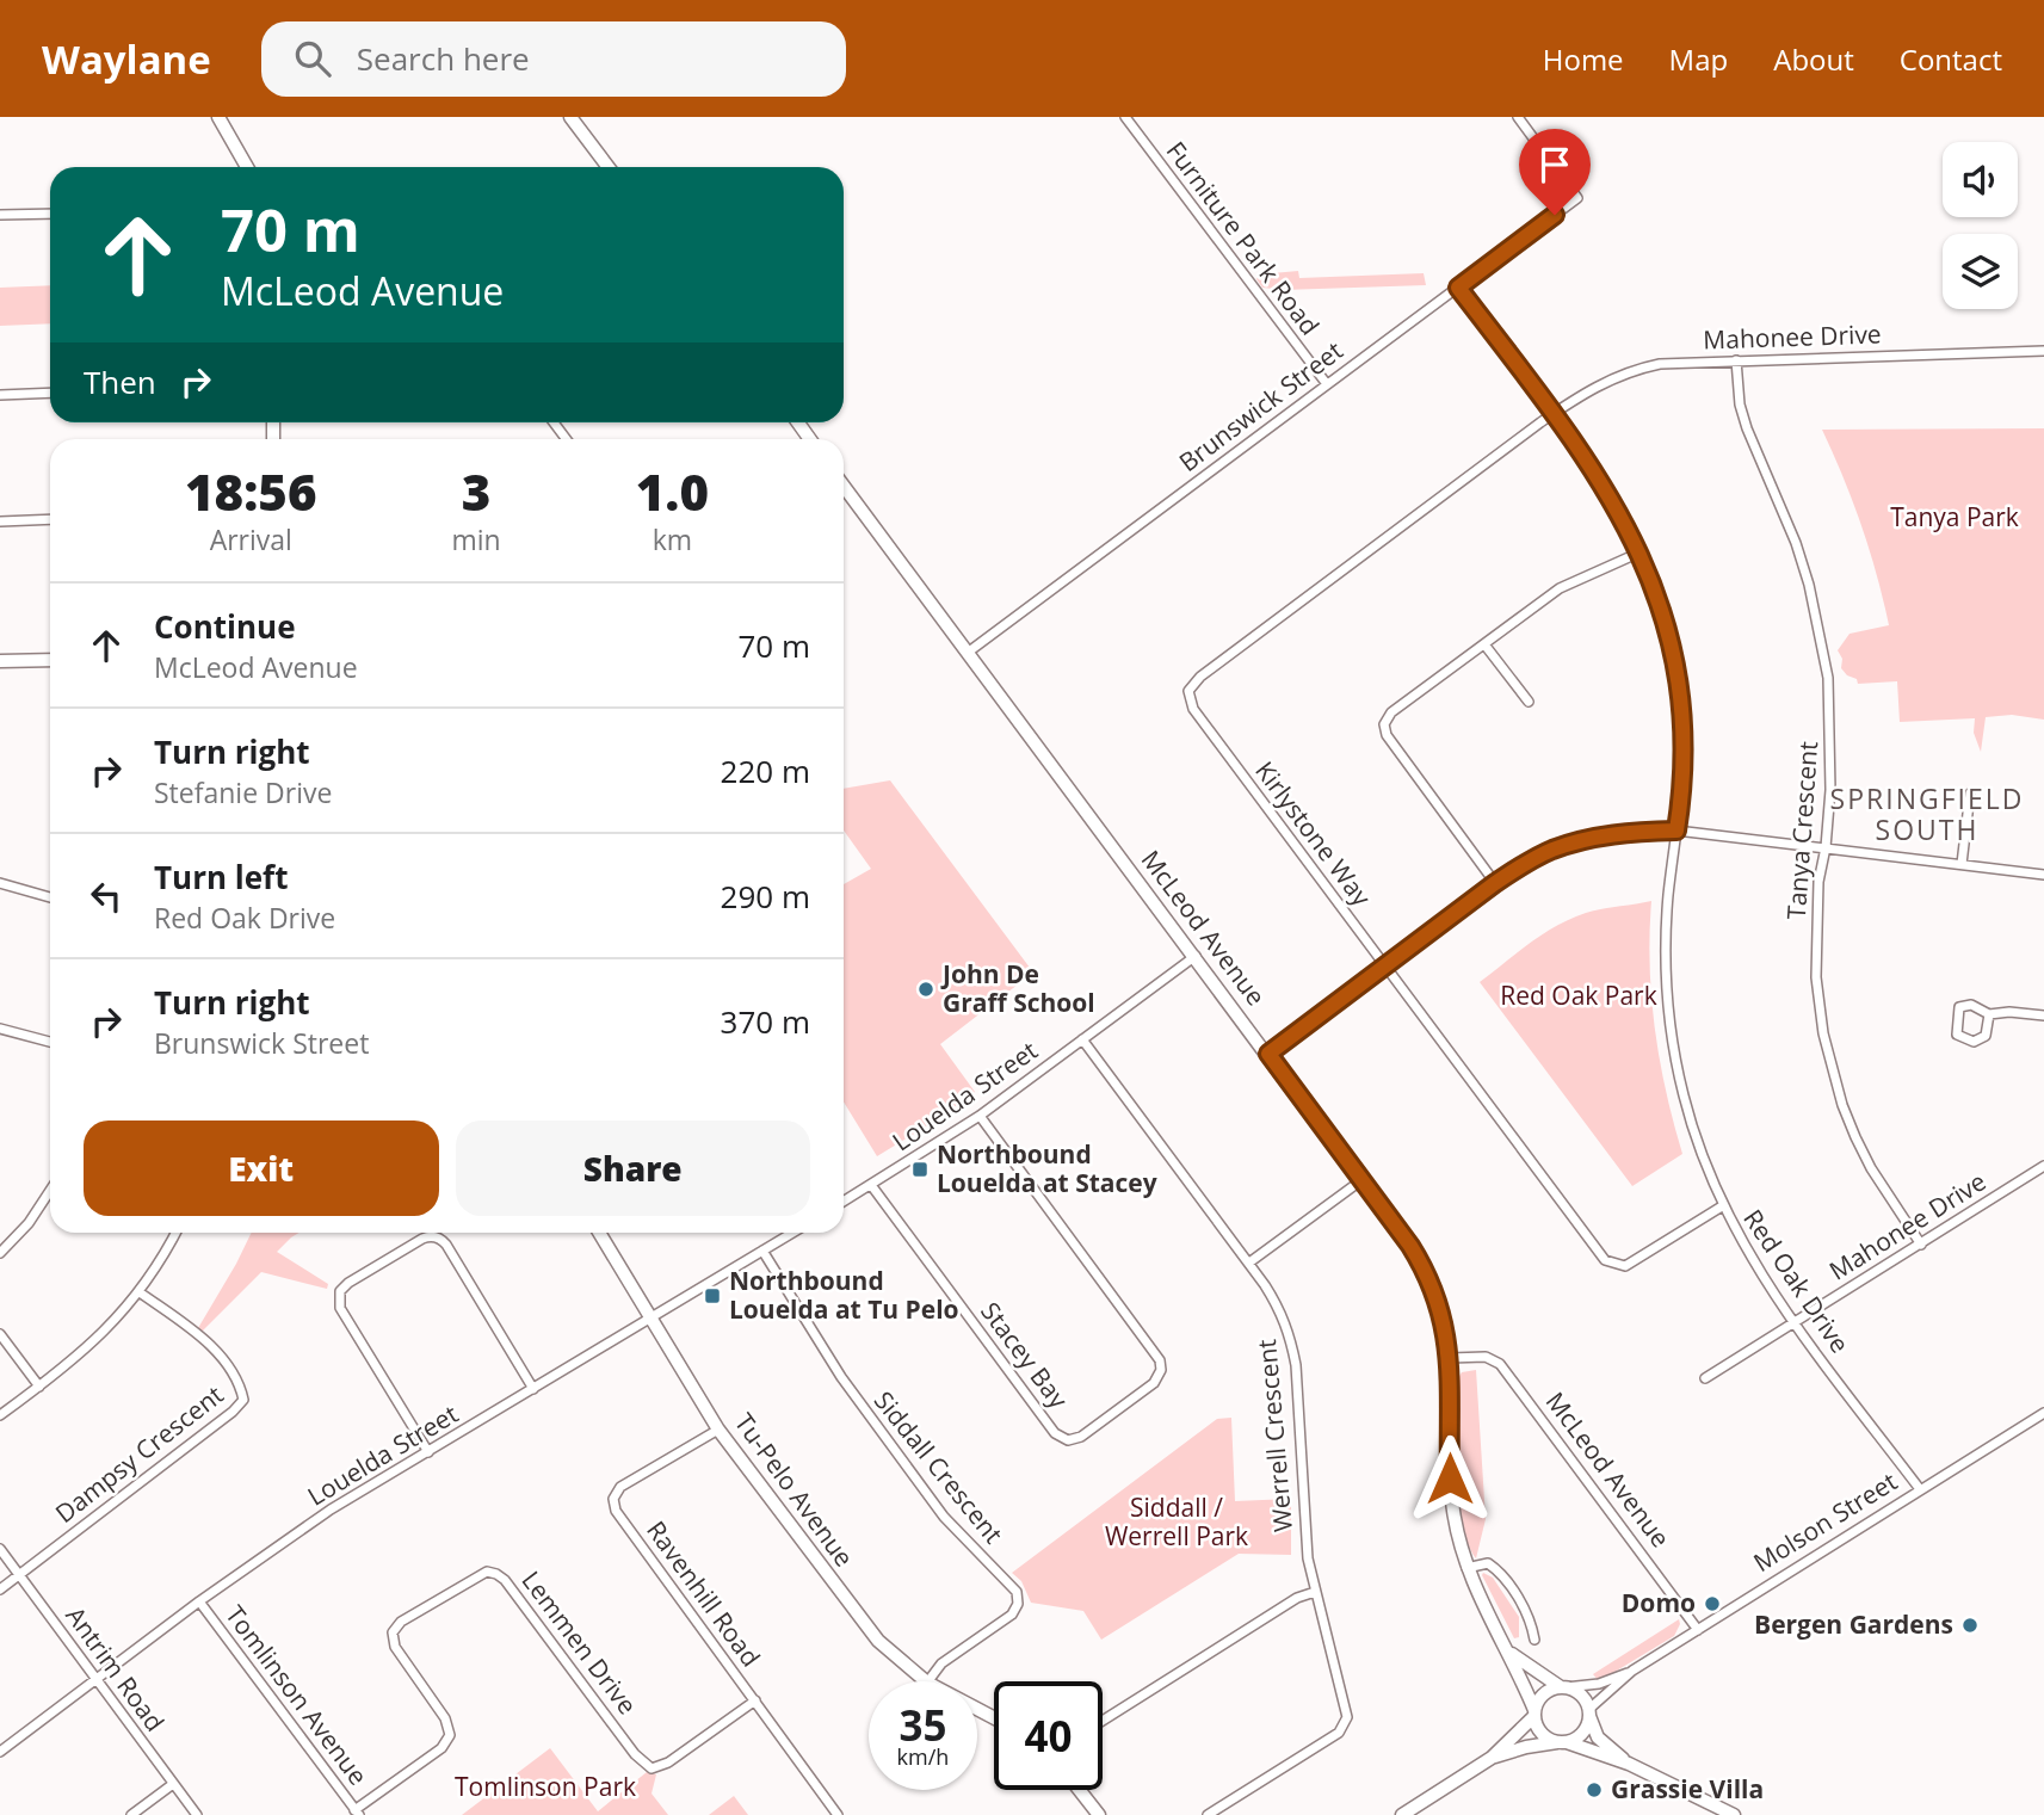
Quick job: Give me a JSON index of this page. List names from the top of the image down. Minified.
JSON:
{"streets":{"street":["Furniture Park Road","Mahonee Drive","Brunswick Street","Tanya Crescent","Kirlystone Way","McLeod Avenue","Louelda Street","Red Oak Drive","Stacey Bay","Werrell Crescent","Dampsy Crescent","Siddall Crescent","Tu-Pelo Avenue","Molson Street","Ravenhill Road","Lemmen Drive","Antrim Road","Tomlinson Avenue"]},"crossings":[["Furniture Park Road","Brunswick Street"],["Mahonee Drive","Tanya Crescent"],["Mahonee Drive","Kirlystone Way"],["Mahonee Drive","Red Oak Drive"],["Brunswick Street","McLeod Avenue"],["Brunswick Street","Red Oak Drive"],["Kirlystone Way","Red Oak Drive"],["McLeod Avenue","Louelda Street"],["McLeod Avenue","Molson Street"],["Louelda Street","Stacey Bay"],["Louelda Street","Werrell Crescent"],["Louelda Street","Siddall Crescent"],["Louelda Street","Tu-Pelo Avenue"],["Louelda Street","Antrim Road"],["Louelda Street","Tomlinson Avenue"],["Red Oak Drive","Molson Street"],["Dampsy Crescent","Antrim Road"],["Tu-Pelo Avenue","Ravenhill Road"],["Ravenhill Road","Lemmen Drive"],["Lemmen Drive","Tomlinson Avenue"]],"districts":["SPRINGFIELD SOUTH"],"parks":["Tanya Park","Red Oak Park","Siddall / Werrell Park","Tomlinson Park"],"places":{"other":["John De Graff School","Domo","Bergen Gardens","Grassie Villa"],"transit":["Northbound Louelda at Stacey","Northbound Louelda at Tu Pelo"]},"page":{"header":"Waylane","search":"Search here","nav":["Home","Map","About","Contact"],"turn":["70 m","McLeod Avenue"],"then":"Then","eta":["18:56","Arrival","3","min","1.0","km"],"list":[{"name":"Continue","note":"McLeod Avenue","value":"70 m"},{"name":"Turn right","note":"Stefanie Drive","value":"220 m"},{"name":"Turn left","note":"Red Oak Drive","value":"290 m"},{"name":"Turn right","note":"Brunswick Street","value":"370 m"}],"buttons":["Exit","Share"],"speed":"35 km/h","limit":"40"}}
